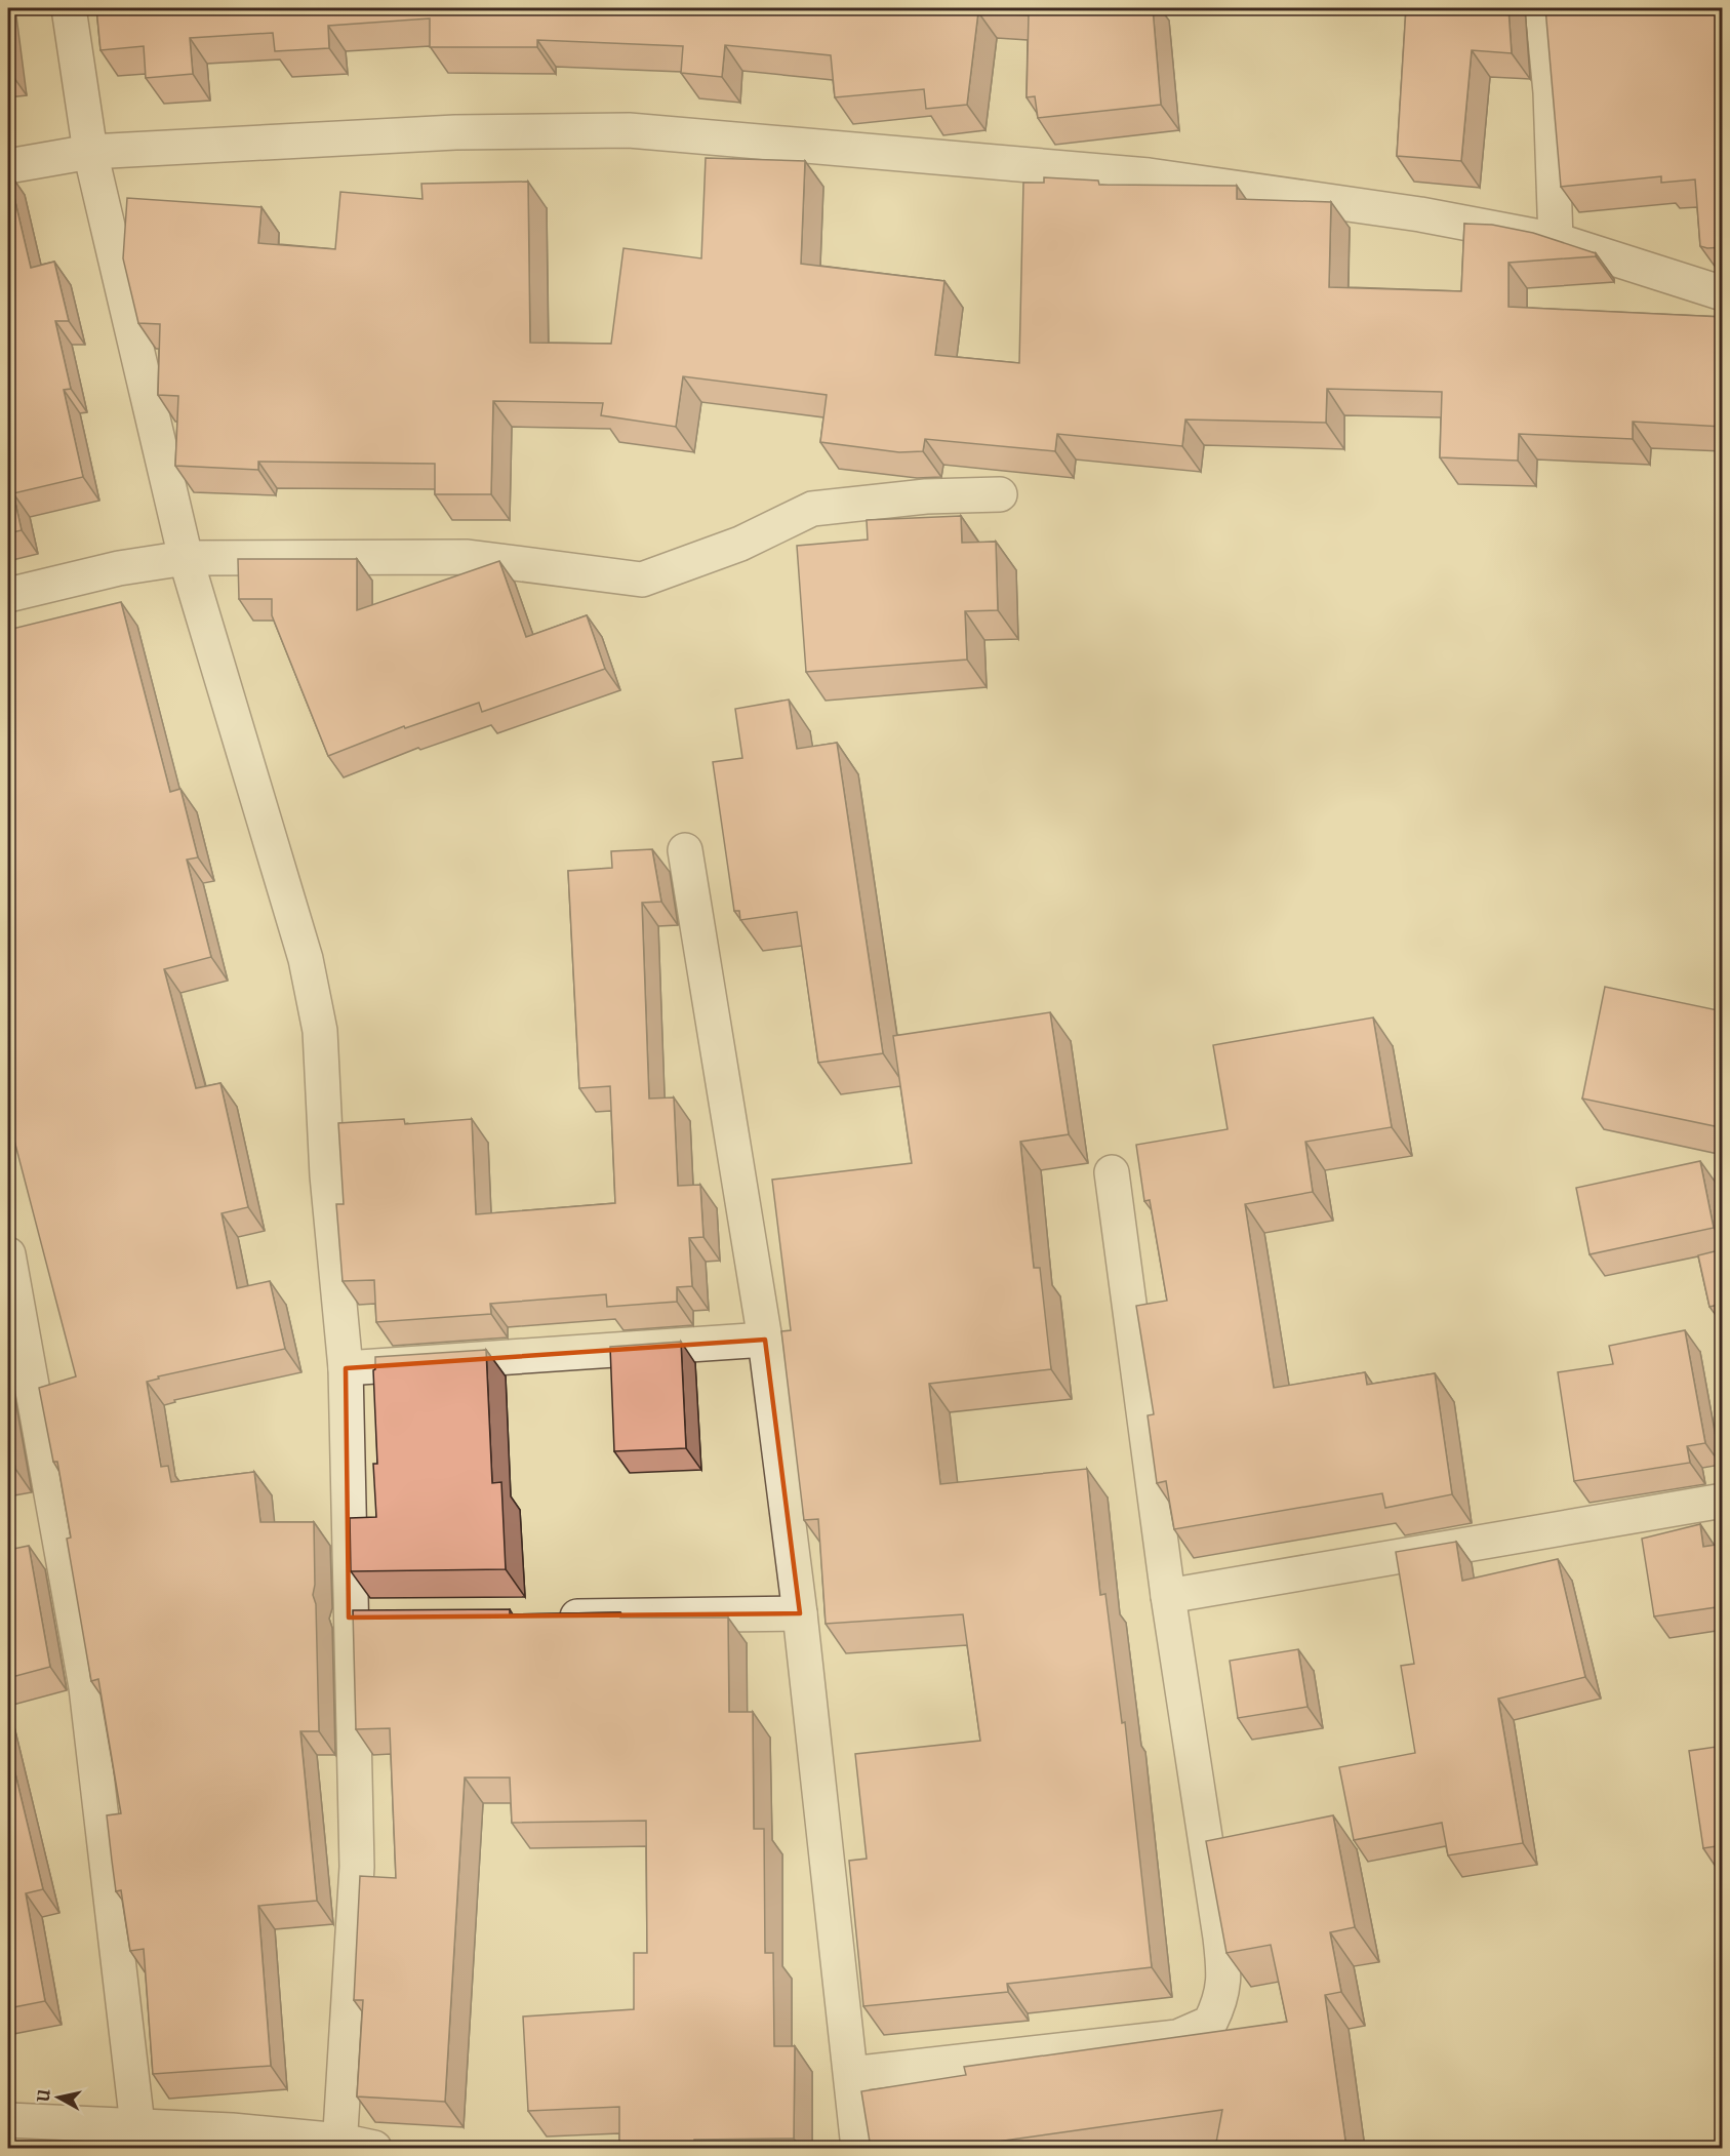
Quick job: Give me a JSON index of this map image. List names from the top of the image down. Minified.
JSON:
{"north":"left"}
